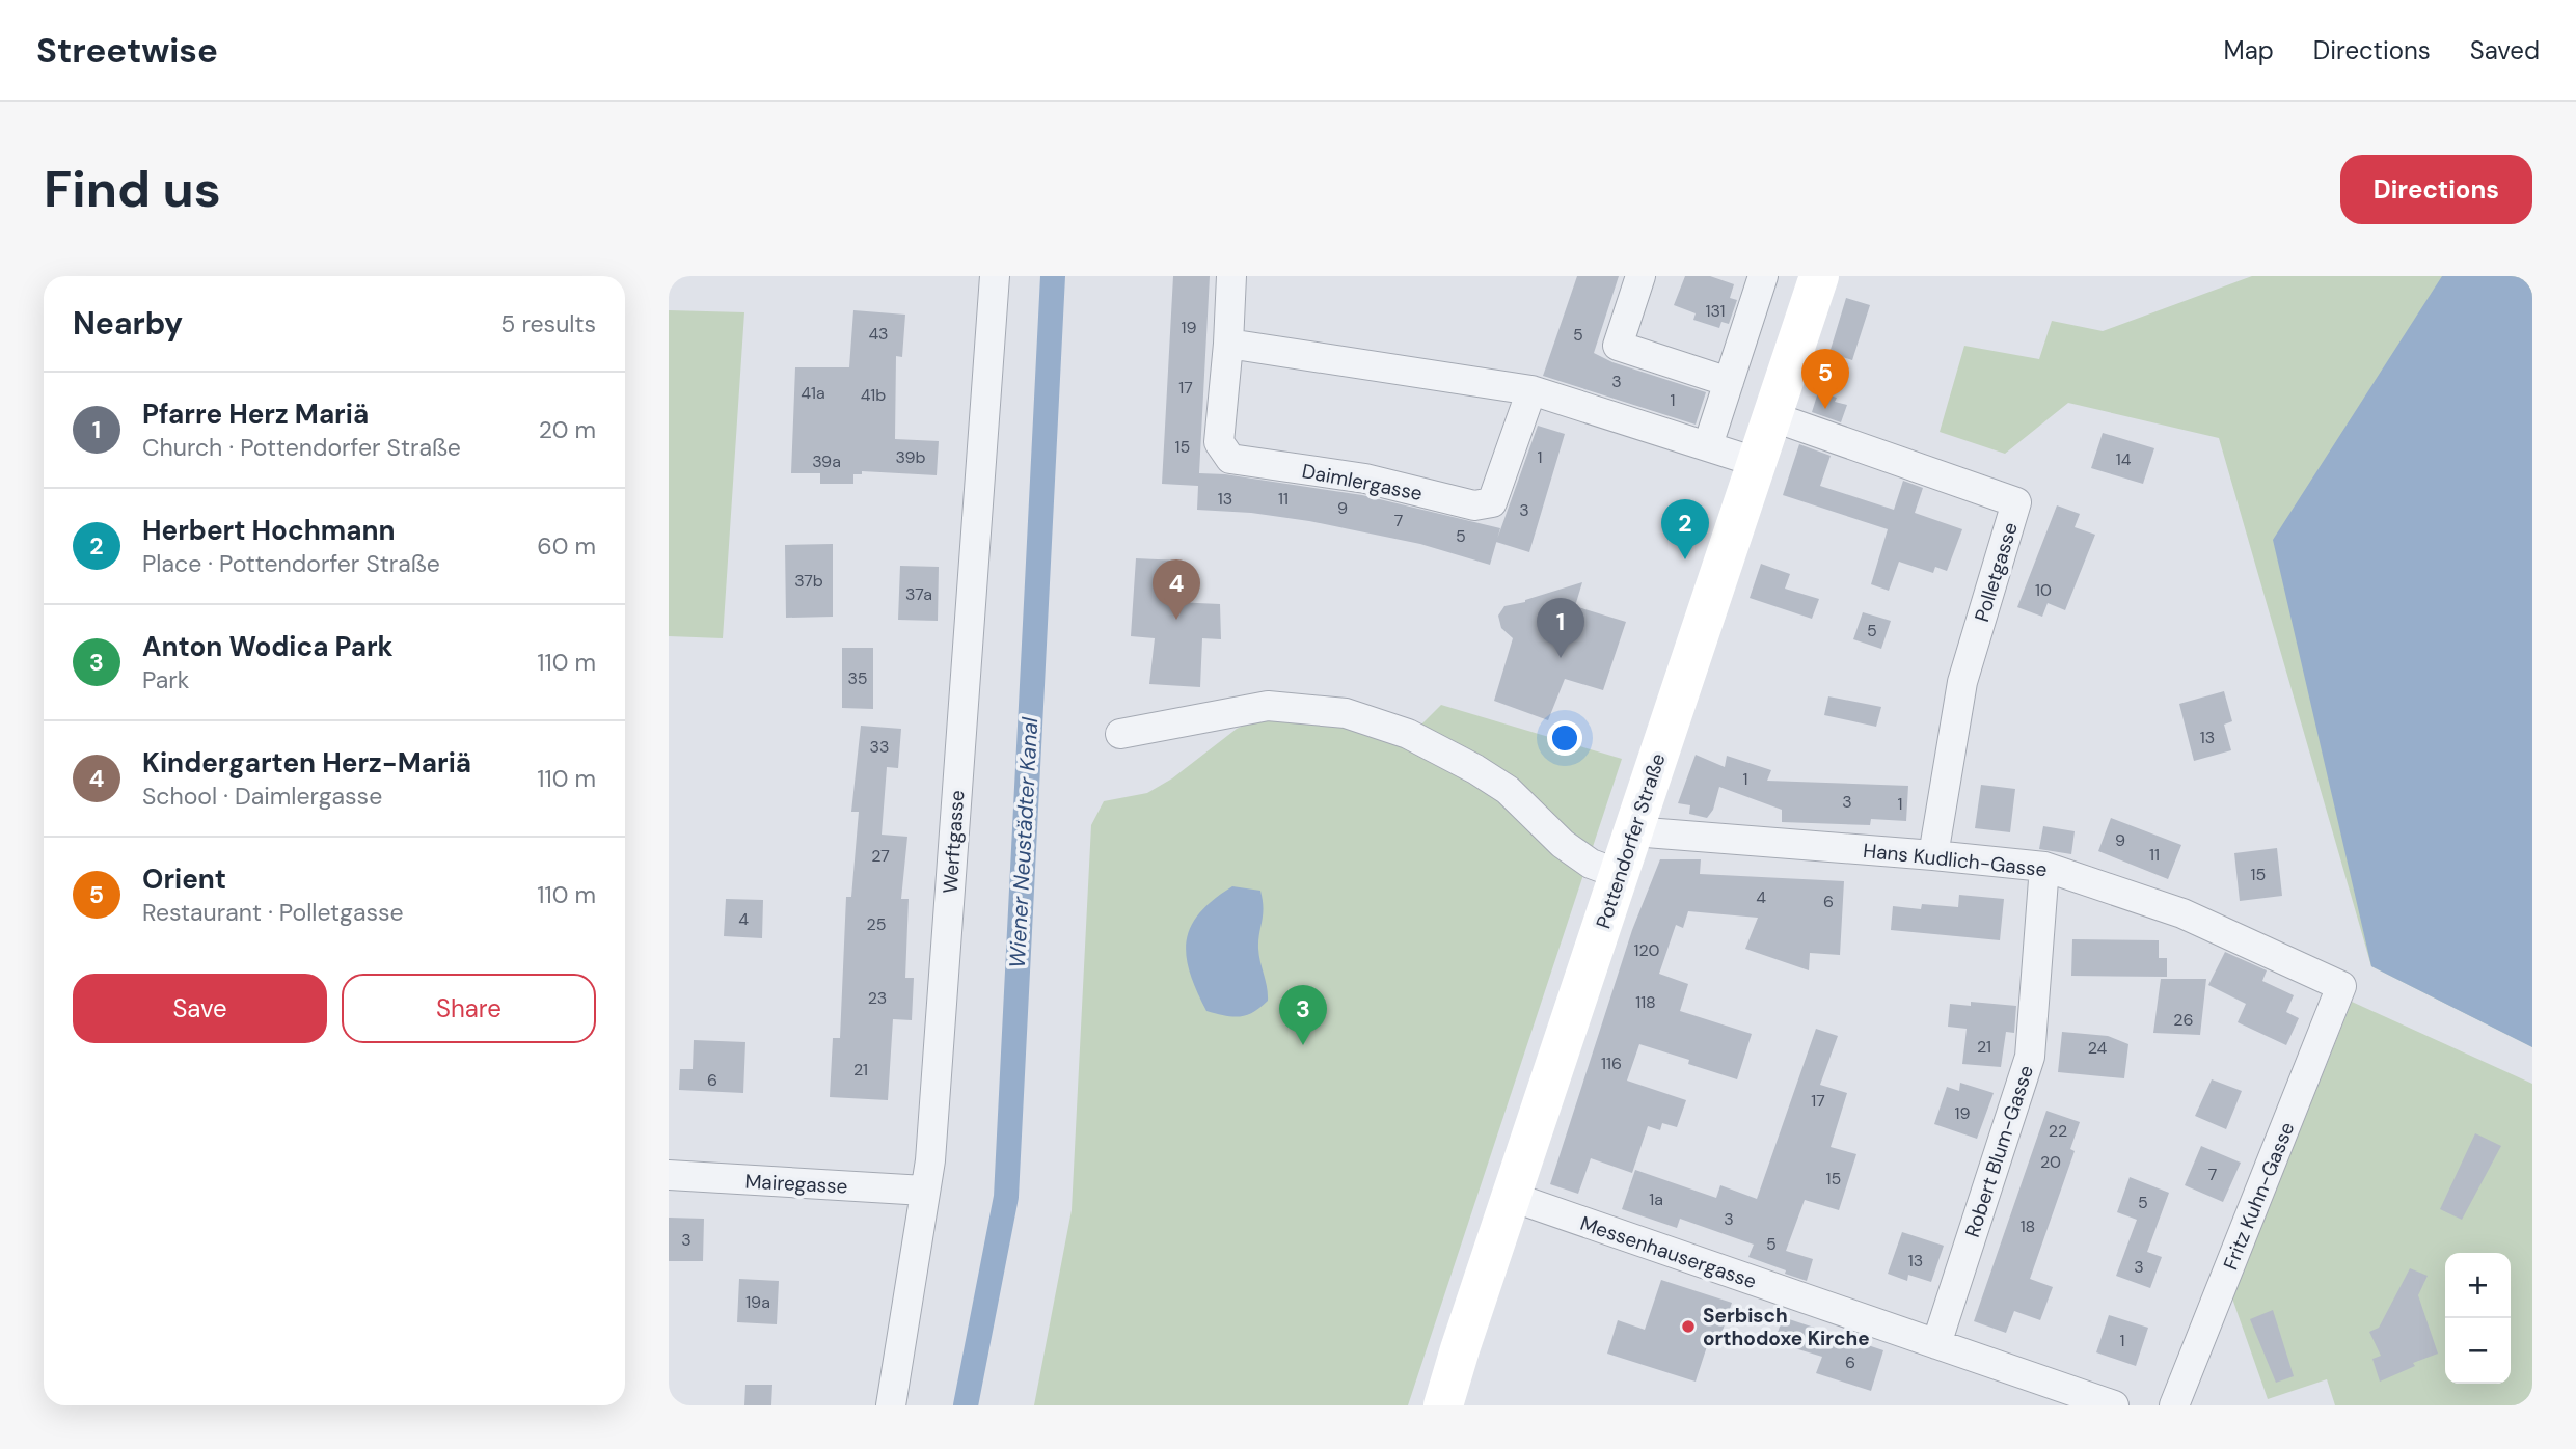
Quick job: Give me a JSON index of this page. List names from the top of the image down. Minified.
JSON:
{"streets":{"main road":["Pottendorfer Straße"],"street":["Daimlergasse","Polletgasse","Werftgasse","Hans Kudlich-Gasse","Robert Blum-Gasse","Mairegasse","Fritz Kuhn-Gasse","Messenhausergasse"]},"crossings":[["Polletgasse","Pottendorfer Straße"],["Polletgasse","Hans Kudlich-Gasse"],["Pottendorfer Straße","Hans Kudlich-Gasse"],["Pottendorfer Straße","Messenhausergasse"],["Werftgasse","Mairegasse"],["Hans Kudlich-Gasse","Robert Blum-Gasse"],["Hans Kudlich-Gasse","Fritz Kuhn-Gasse"],["Robert Blum-Gasse","Messenhausergasse"]],"water":["Wiener Neustädter Kanal"],"places":["Serbisch orthodoxe Kirche"],"house_numbers":["131","19","43","5","3","17","41a","41b","1","15","39b","1","14","39a","13","11","9","3","7","5","37b","10","37a","5","35","13","33","1","3","1","9","11","27","15","4","6","4","25","120","23","118","26","21","24","116","21","6","17","19","22","20","7","15","1a","5","3","18","3","5","13","3","19a","1","6"],"page":{"header":"Streetwise","nav":["Map","Directions","Saved"],"buttons":["Directions",["Save","Share"]],"title":"Find us","heading":["Nearby","5 results"],"pins":["5","2","4","1","3"],"list":[{"mark":"1","name":"Pfarre Herz Mariä","note":"Church · Pottendorfer Straße","value":"20 m"},{"mark":"2","name":"Herbert Hochmann","note":"Place · Pottendorfer Straße","value":"60 m"},{"mark":"3","name":"Anton Wodica Park","note":"Park","value":"110 m"},{"mark":"4","name":"Kindergarten Herz-Mariä","note":"School · Daimlergasse","value":"110 m"},{"mark":"5","name":"Orient","note":"Restaurant · Polletgasse","value":"110 m"}],"map_buttons":["+","−"]}}
